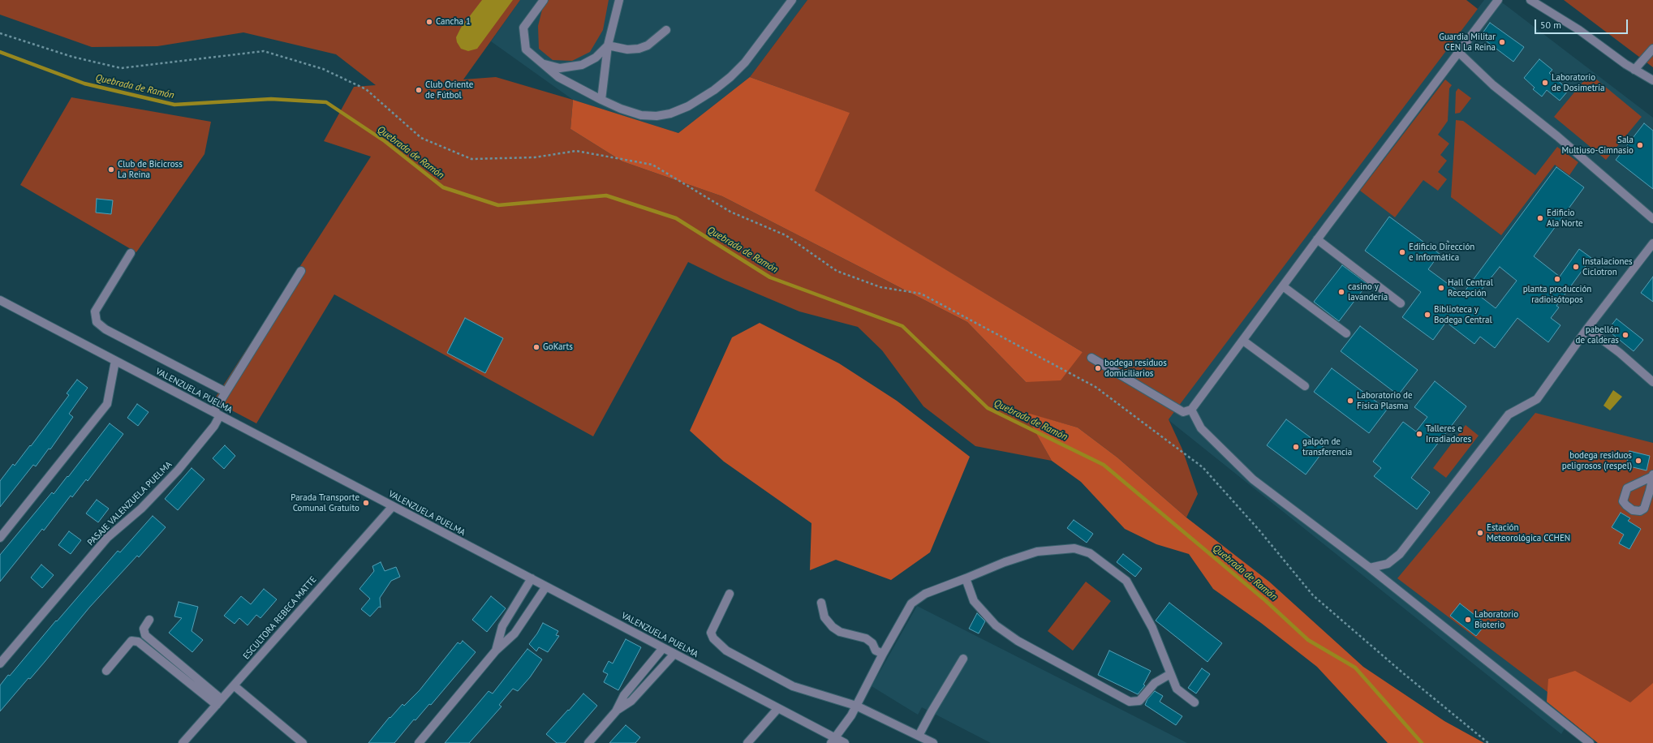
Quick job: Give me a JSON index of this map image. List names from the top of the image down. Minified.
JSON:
{"streets":{"street":["VALENZUELA PUELMA","PASAJE VALENZUELA PUELMA","ESCULTORA REBECA MATTE"]},"crossings":[["VALENZUELA PUELMA","PASAJE VALENZUELA PUELMA"],["VALENZUELA PUELMA","ESCULTORA REBECA MATTE"]],"water":["Quebrada de Ramón"],"places":["Cancha 1","Guardia Militar CEN La Reina","Laboratorio de Dosimetría","Club Oriente de Fútbol","Sala Multiuso-Gimnasio","Club de Bicicross La Reina","Edificio Ala Norte","Edificio Dirección e Informática","Instalaciones Ciclotron","planta producción radioisótopos","Hall Central Recepción","casino y lavandería","Biblioteca y Bodega Central","pabellón de calderas","GoKarts","bodega residuos domiciliarios","Laboratorio de Física Plasma","Talleres e Irradiadores","galpón de transferencia","bodega residuos peligrosos (respel)","Parada Transporte Comunal Gratuito","Estación Meteorológica CCHEN","Laboratorio Bioterio"],"scale_bar":"50 m"}
